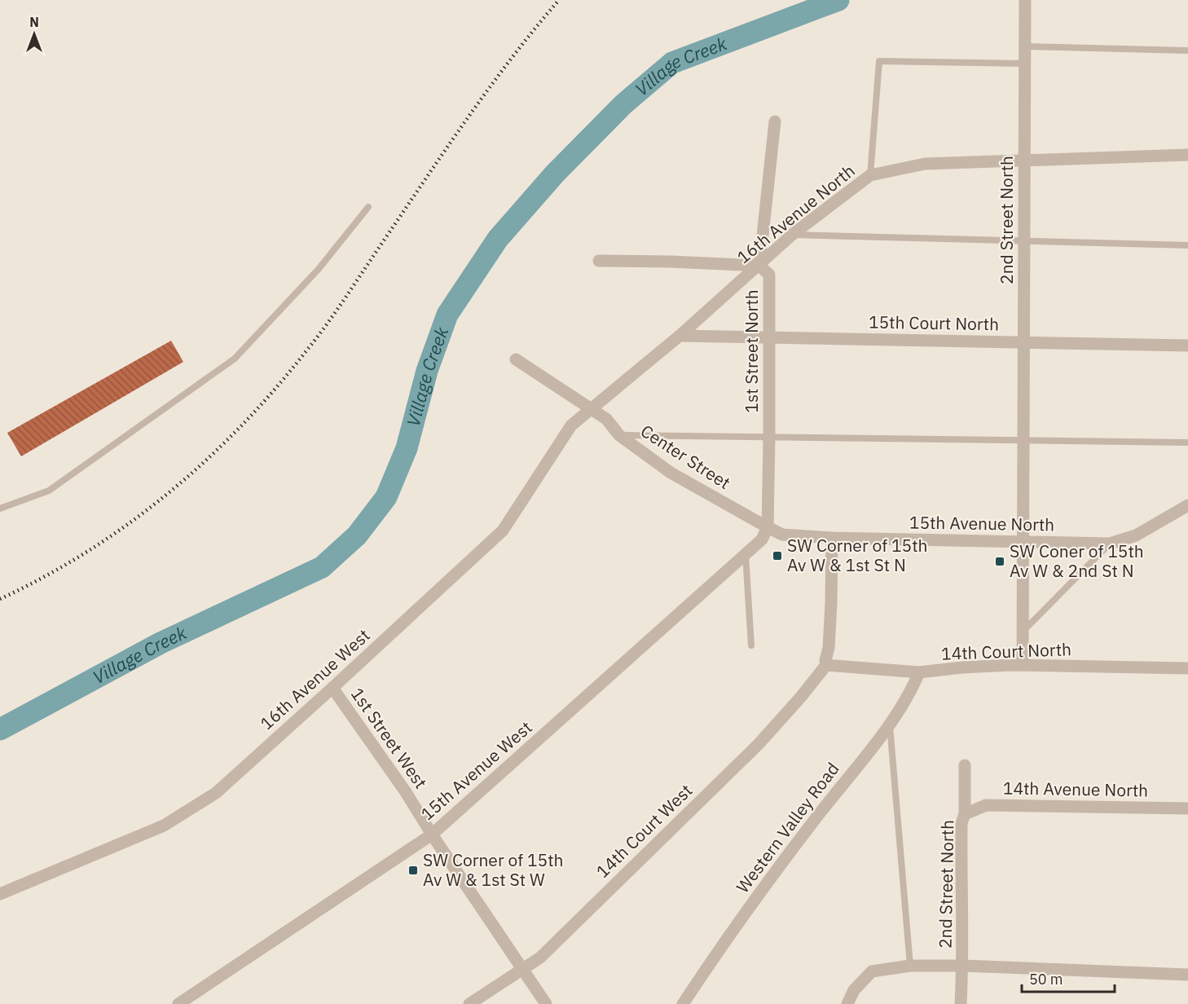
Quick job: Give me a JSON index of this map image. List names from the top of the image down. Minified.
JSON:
{"streets":{"street":["16th Avenue North","2nd Street North","15th Court North","1st Street North","Center Street","15th Avenue North","14th Court North","16th Avenue West","1st Street West","15th Avenue West","14th Avenue North","Western Valley Road","14th Court West"]},"crossings":[["16th Avenue North","2nd Street North"],["16th Avenue North","15th Court North"],["16th Avenue North","1st Street North"],["16th Avenue North","Center Street"],["16th Avenue North","16th Avenue West"],["2nd Street North","15th Court North"],["2nd Street North","15th Avenue North"],["2nd Street North","14th Court North"],["2nd Street North","14th Avenue North"],["15th Court North","1st Street North"],["1st Street North","Center Street"],["1st Street North","15th Avenue North"],["1st Street North","15th Avenue West"],["Center Street","15th Avenue North"],["Center Street","16th Avenue West"],["Center Street","15th Avenue West"],["15th Avenue North","15th Avenue West"],["14th Court North","Western Valley Road"],["14th Court North","14th Court West"],["16th Avenue West","1st Street West"],["1st Street West","15th Avenue West"],["1st Street West","14th Court West"]],"water":["Village Creek"],"places":{"transit":["SW Corner of 15th Av W & 1st St N","SW Coner of 15th Av W & 2nd St N","SW Corner of 15th Av W & 1st St W"]},"scale_bar":"50 m","north":"top"}
